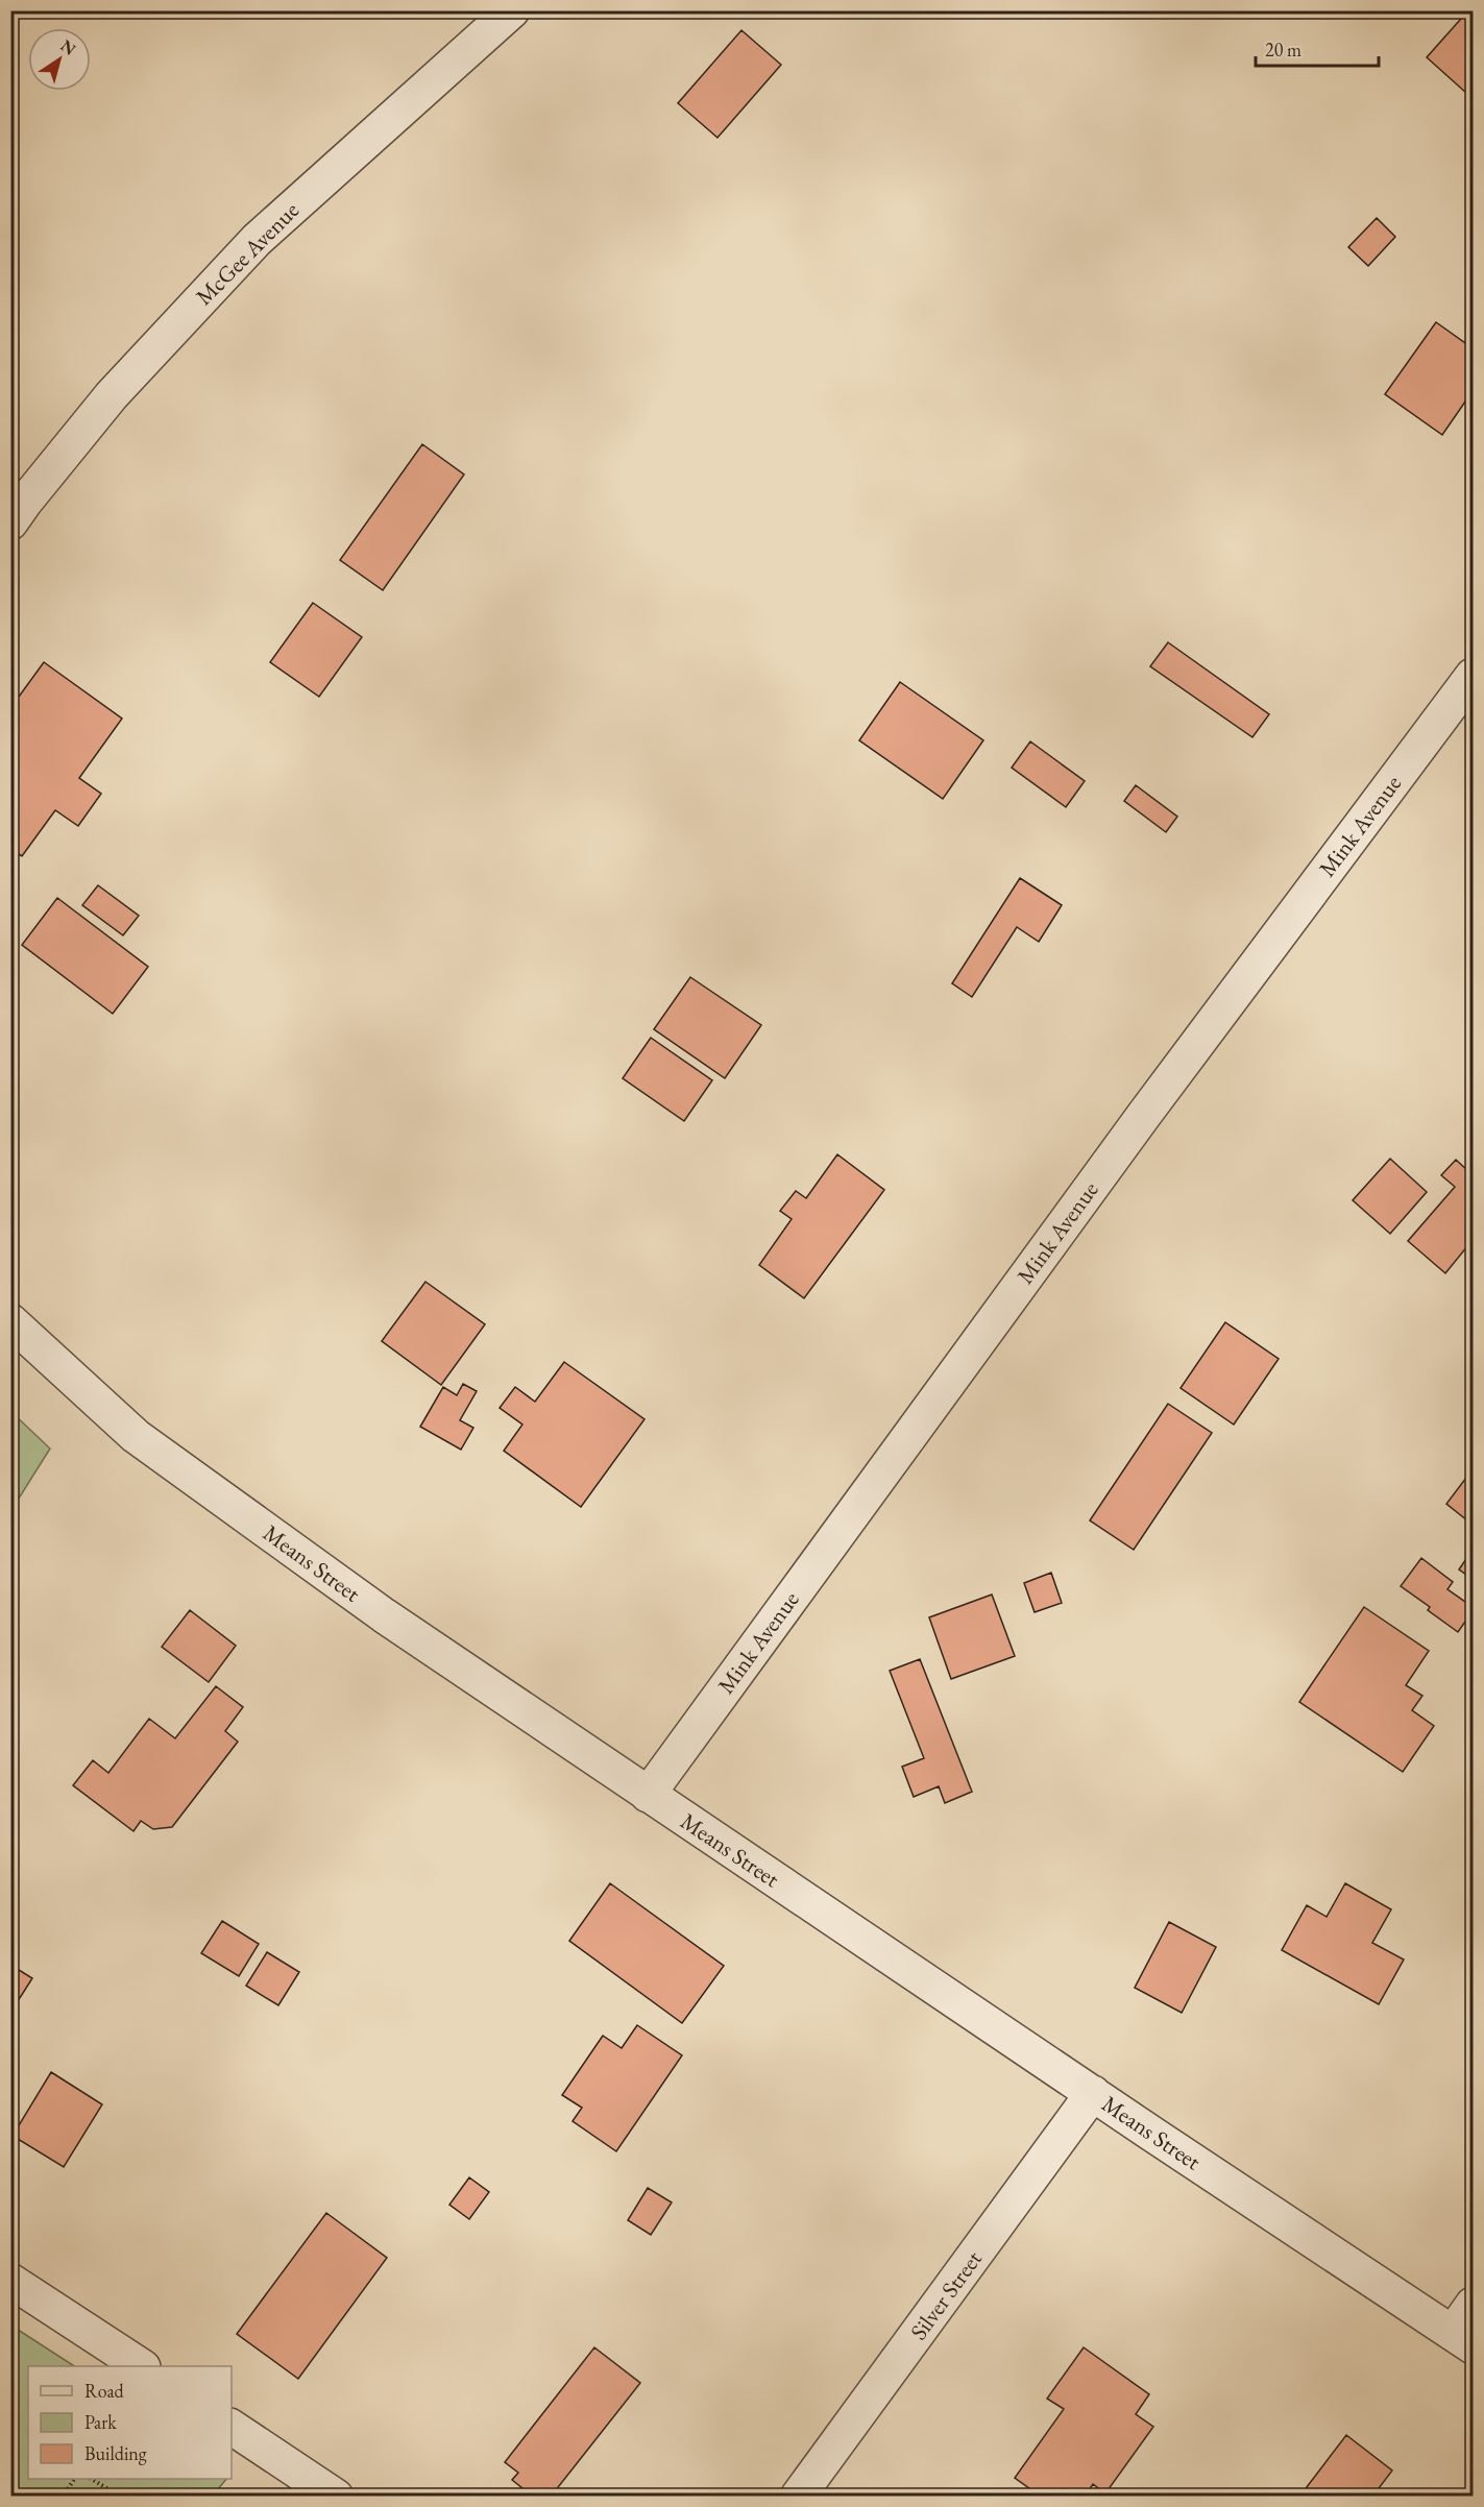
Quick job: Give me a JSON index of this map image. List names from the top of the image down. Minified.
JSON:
{"streets":{"street":["McGee Avenue","Mink Avenue","Means Street","Silver Street"]},"crossings":[["Mink Avenue","Means Street"],["Means Street","Silver Street"]],"legend":["Road","Park","Building"],"scale_bar":"20 m","north":"top right"}
